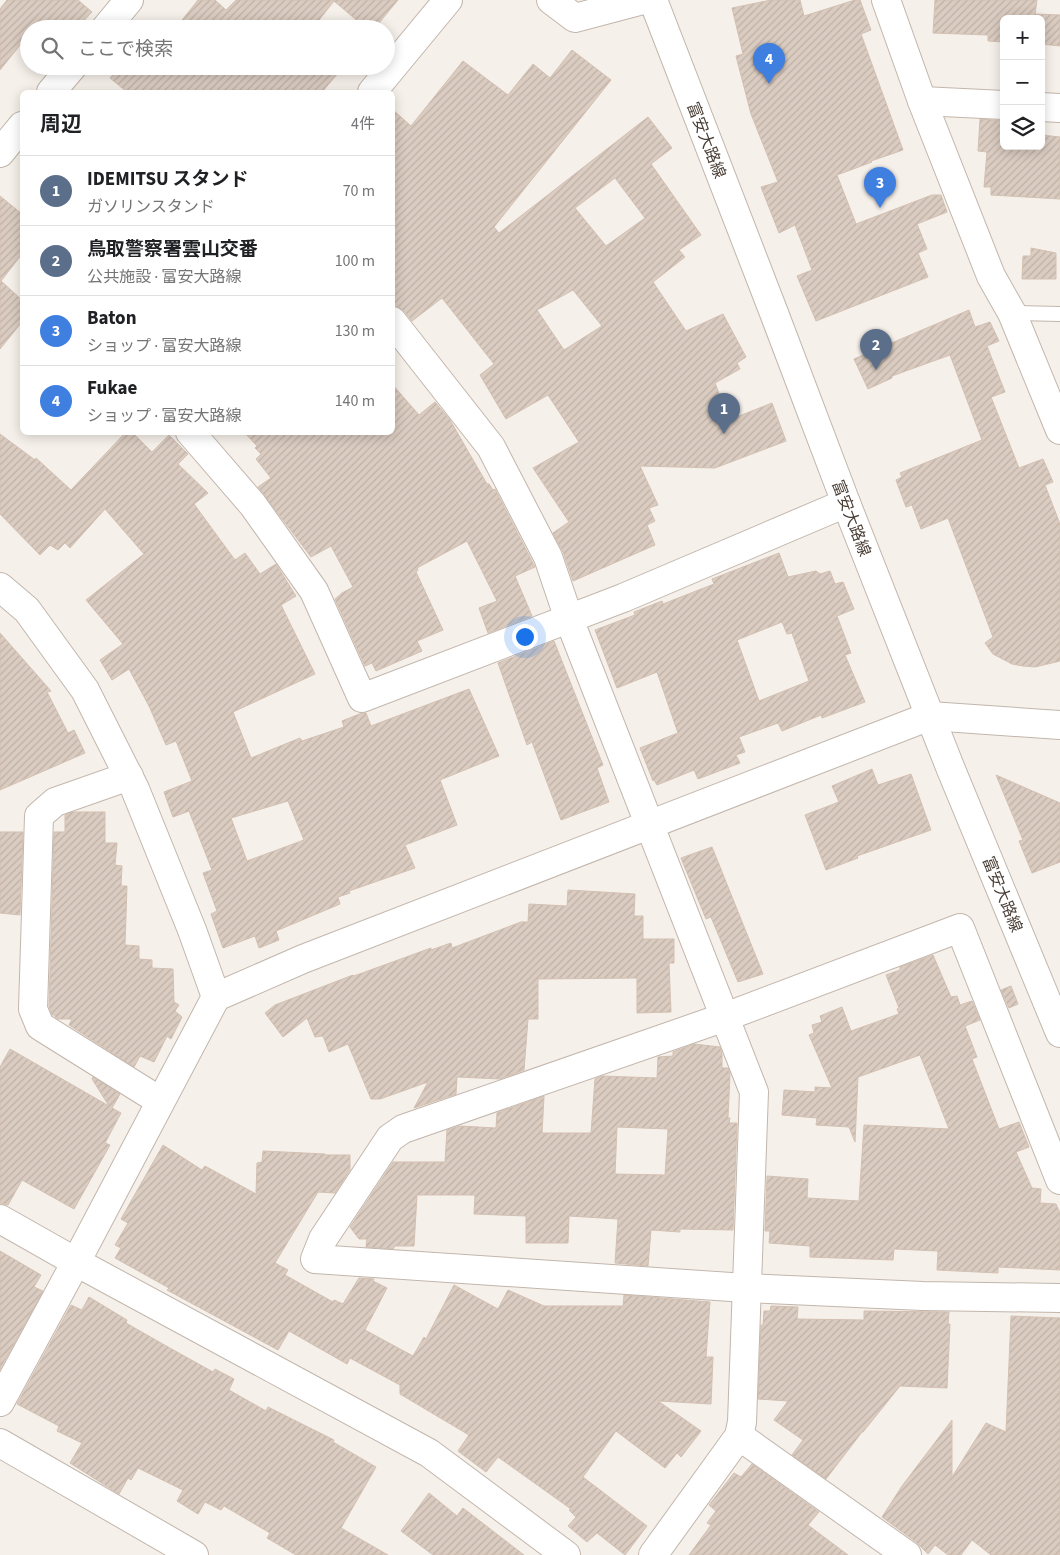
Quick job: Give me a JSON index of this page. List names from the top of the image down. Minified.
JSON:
{"streets":{"street":["富安大路線"]},"page":{"map_buttons":["+","−"],"search":"ここで検索","pins":["4","3","2","1"],"heading":["周辺","4件"],"list":[{"mark":"1","name":"IDEMITSU スタンド","note":"ガソリンスタンド","value":"70 m"},{"mark":"2","name":"鳥取警察署雲山交番","note":"公共施設 · 富安大路線","value":"100 m"},{"mark":"3","name":"Baton","note":"ショップ · 富安大路線","value":"130 m"},{"mark":"4","name":"Fukae","note":"ショップ · 富安大路線","value":"140 m"}]}}
